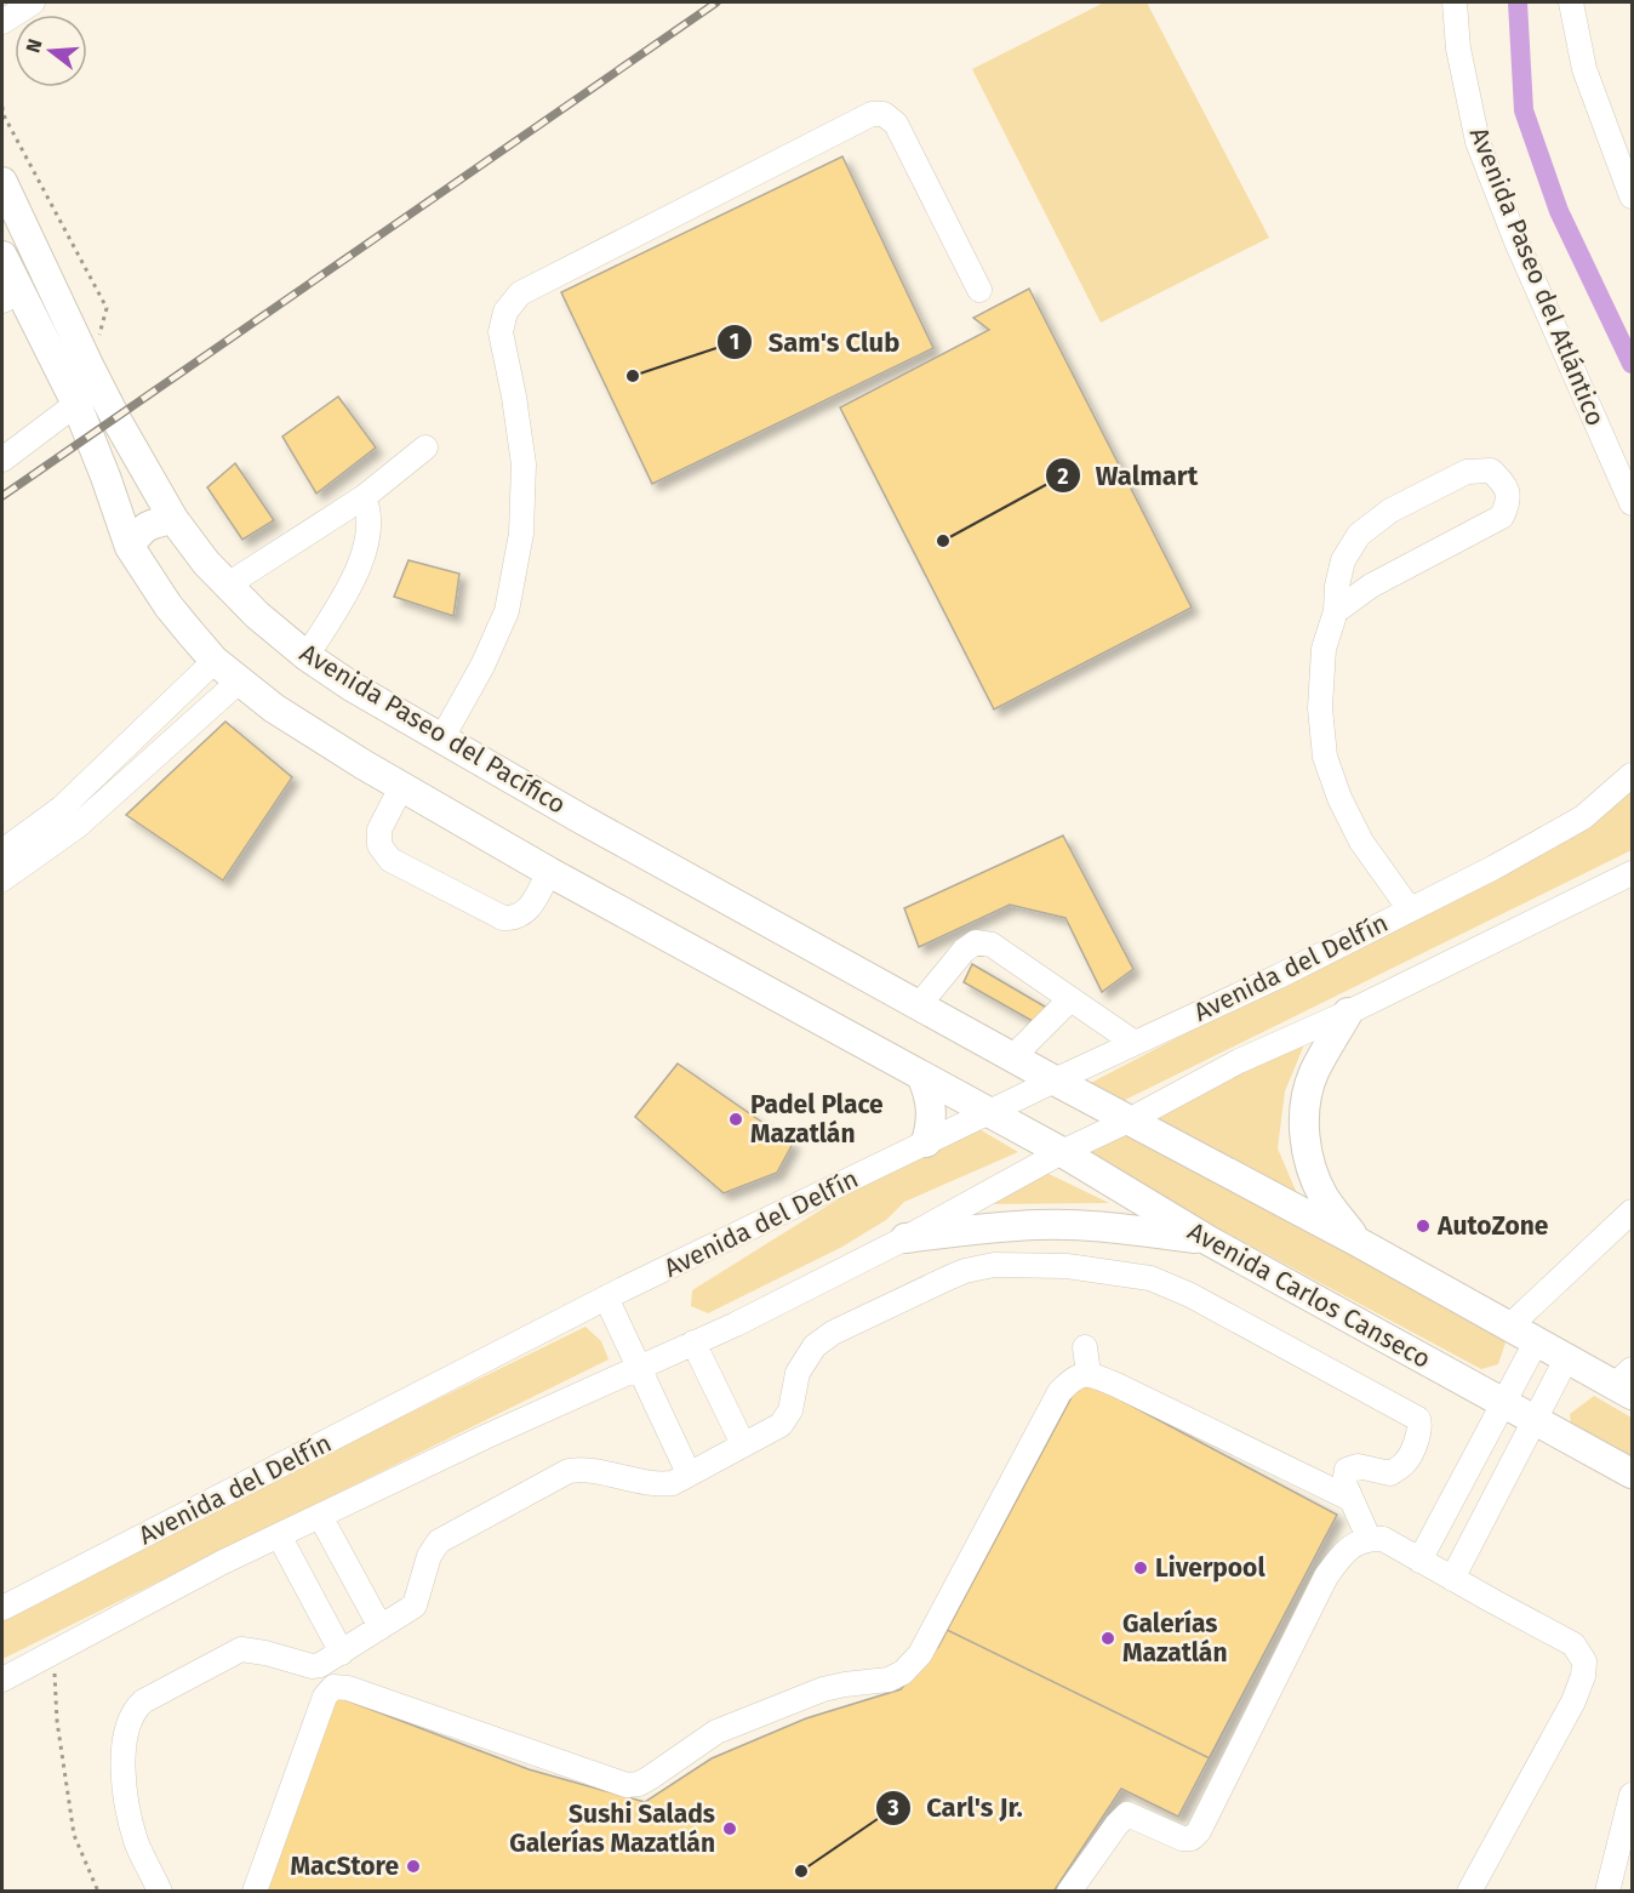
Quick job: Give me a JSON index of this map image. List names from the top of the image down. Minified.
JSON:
{"streets":{"main road":["Avenida Paseo del Pacífico","Avenida Carlos Canseco"],"street":["Avenida Paseo del Atlántico","Avenida del Delfín"]},"crossings":[["Avenida Paseo del Pacífico","Avenida del Delfín"],["Avenida del Delfín","Avenida Carlos Canseco"]],"places":["Sam's Club","Walmart","Padel Place Mazatlán","AutoZone","Liverpool","Galerías Mazatlán","Sushi Salads Galerías Mazatlán","MacStore","Carl's Jr."],"north":"left"}
